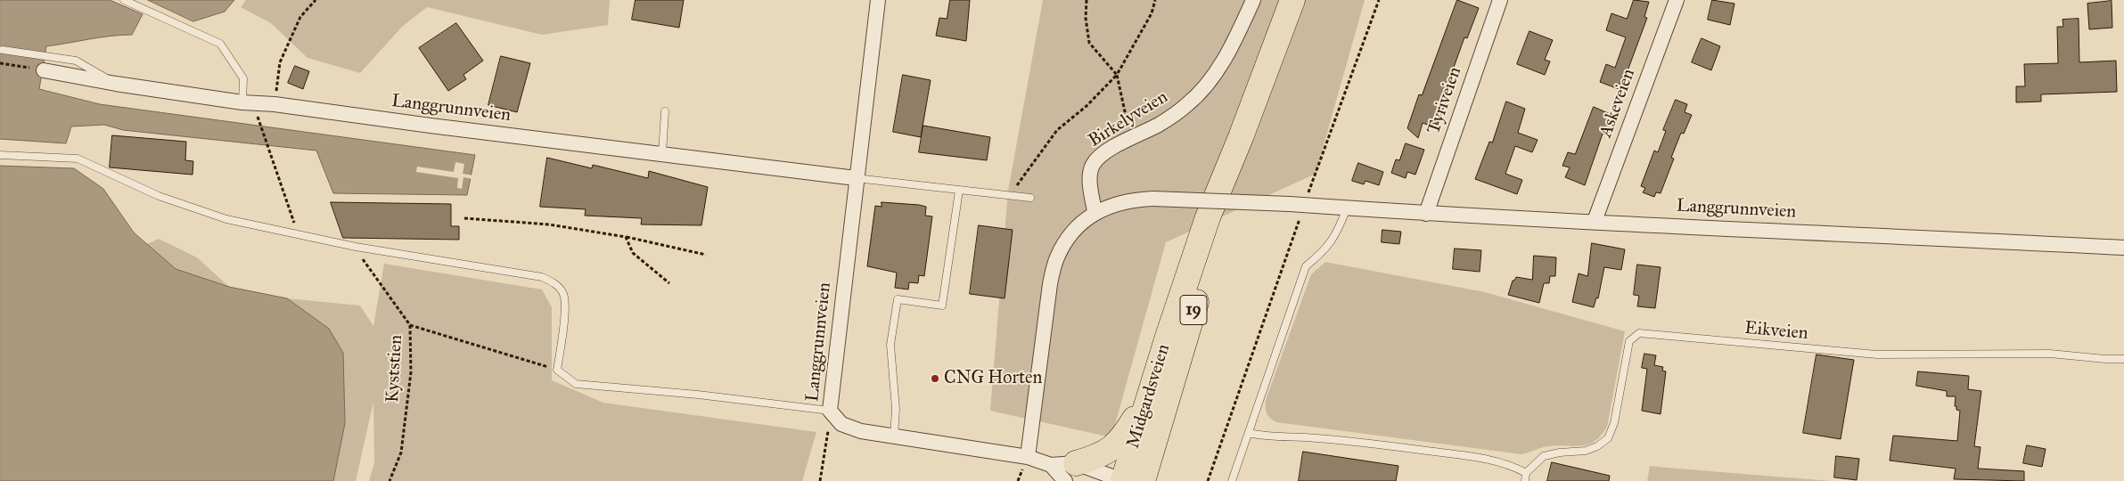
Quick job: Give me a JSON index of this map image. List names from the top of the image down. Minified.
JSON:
{"streets":{"highway":["19","Midgardsveien"],"street":["Tyriveien","Askeveien","Langgrunnveien","Birkelyveien"],"lane":["Eikveien"],"path":["Kyststien"]},"crossings":[["Tyriveien","Langgrunnveien"],["Askeveien","Langgrunnveien"],["Langgrunnveien","Birkelyveien"],["Langgrunnveien","19"],["Langgrunnveien","Midgardsveien"],["19","Midgardsveien"]],"places":["CNG Horten"]}
